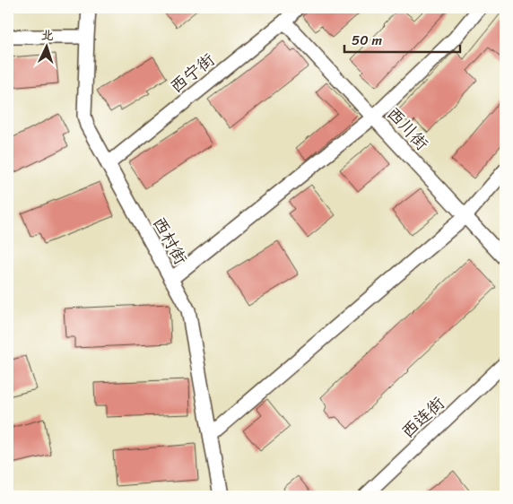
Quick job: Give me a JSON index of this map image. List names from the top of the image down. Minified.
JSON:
{"streets":{"street":["西宁街","西川街","西村街","西连街"]},"crossings":[["西宁街","西川街"],["西宁街","西村街"]],"scale_bar":"50 m","north":"top"}
